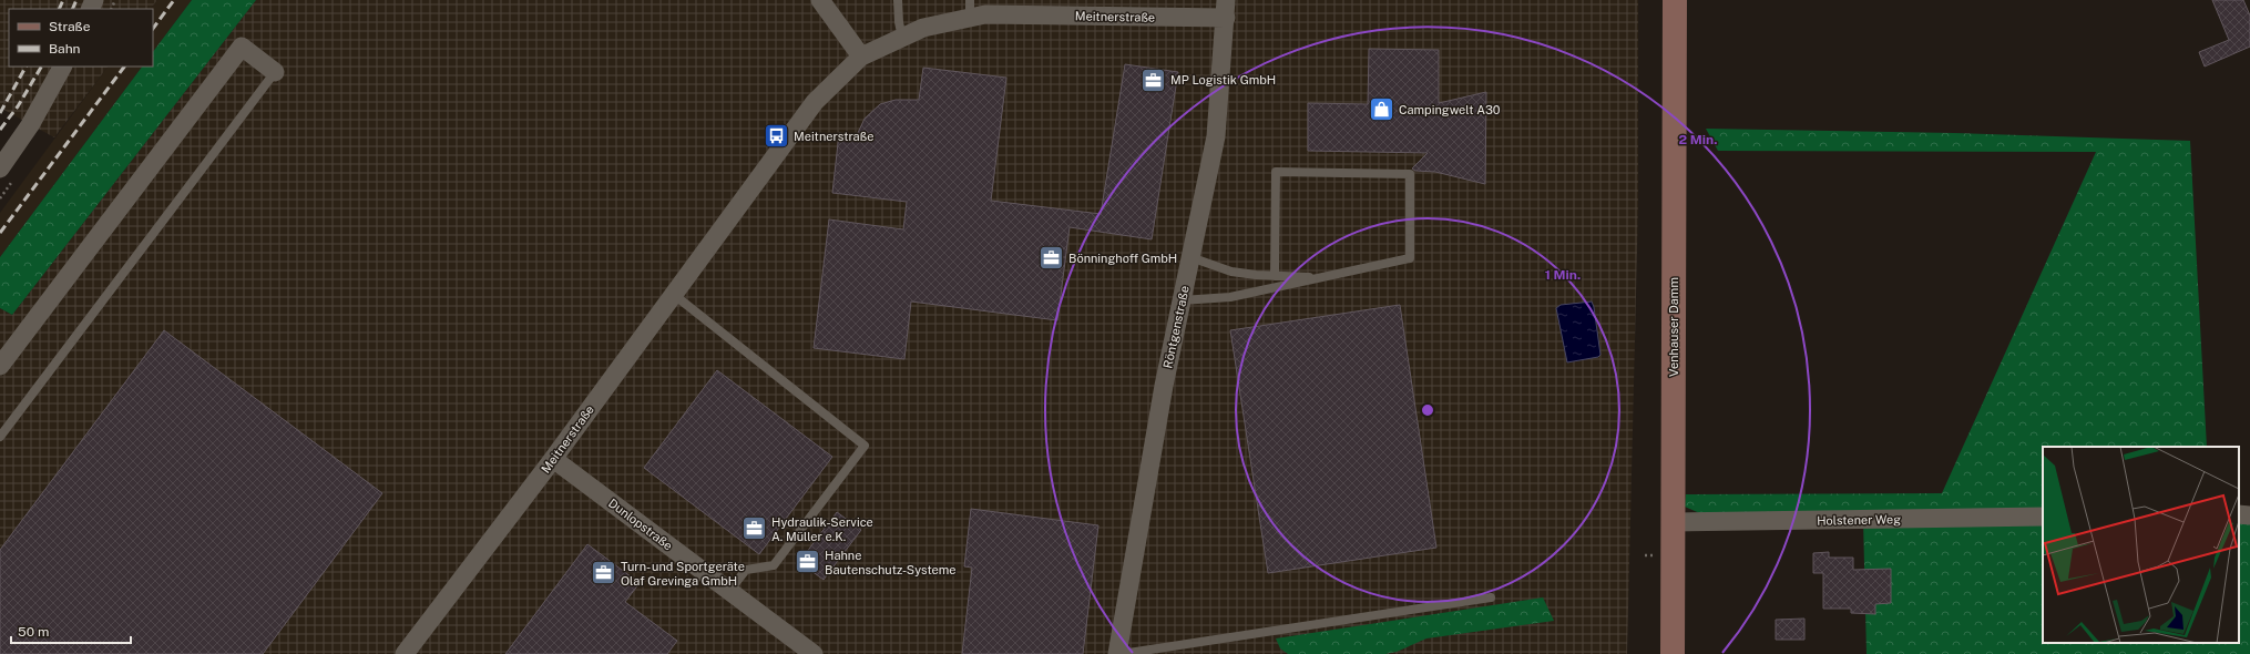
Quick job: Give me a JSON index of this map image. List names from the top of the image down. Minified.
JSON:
{"streets":{"main road":["Venhauser Damm"],"street":["Meitnerstraße","Röntgenstraße","Holstener Weg","Dunlopstraße"]},"crossings":[["Meitnerstraße","Röntgenstraße"],["Meitnerstraße","Dunlopstraße"],["Venhauser Damm","Holstener Weg"]],"places":{"office":["MP Logistik GmbH","Bönninghoff GmbH","Hydraulik-Service A. Müller e.K.","Hahne Bautenschutz-Systeme","Turn- und Sportgeräte Olaf Grevinga GmbH"],"shop":["Campingwelt A30"],"bus stop":["Meitnerstraße"]},"legend":["Straße","Bahn"],"scale_bar":"50 m","rings":["2 Min.","1 Min."]}
